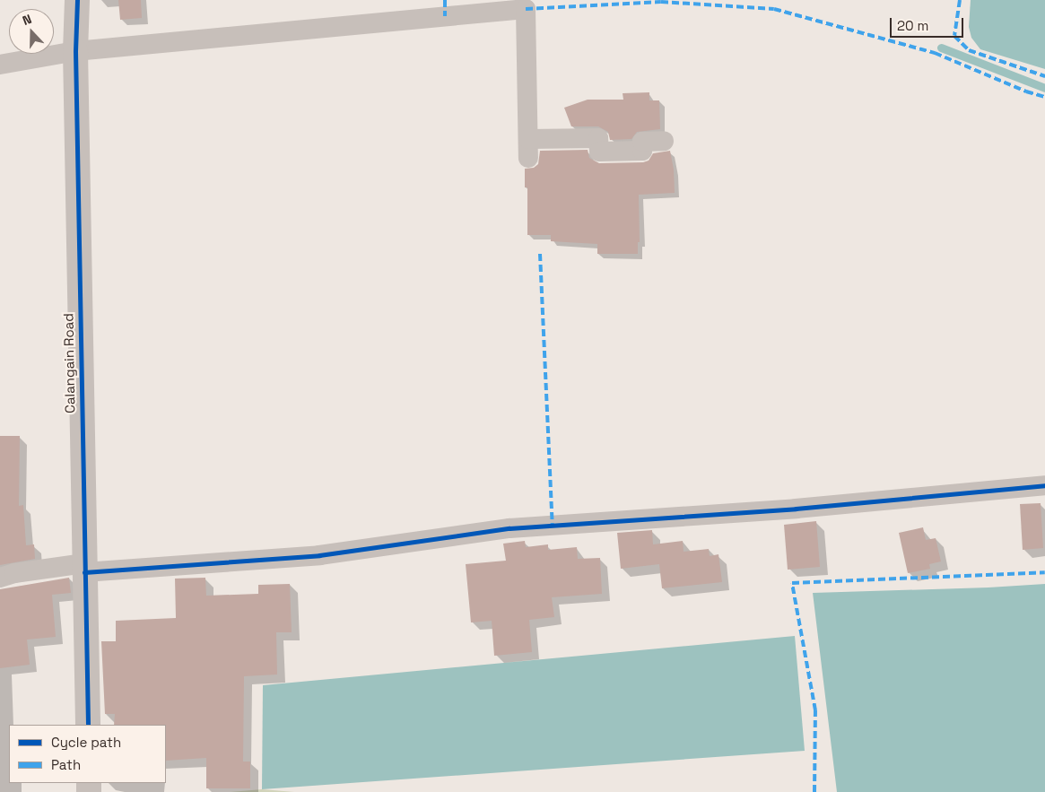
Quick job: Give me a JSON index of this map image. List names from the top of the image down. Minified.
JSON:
{"streets":{"street":["Calangain Road"]},"legend":["Cycle path","Path"],"scale_bar":"20 m","north":"top"}
